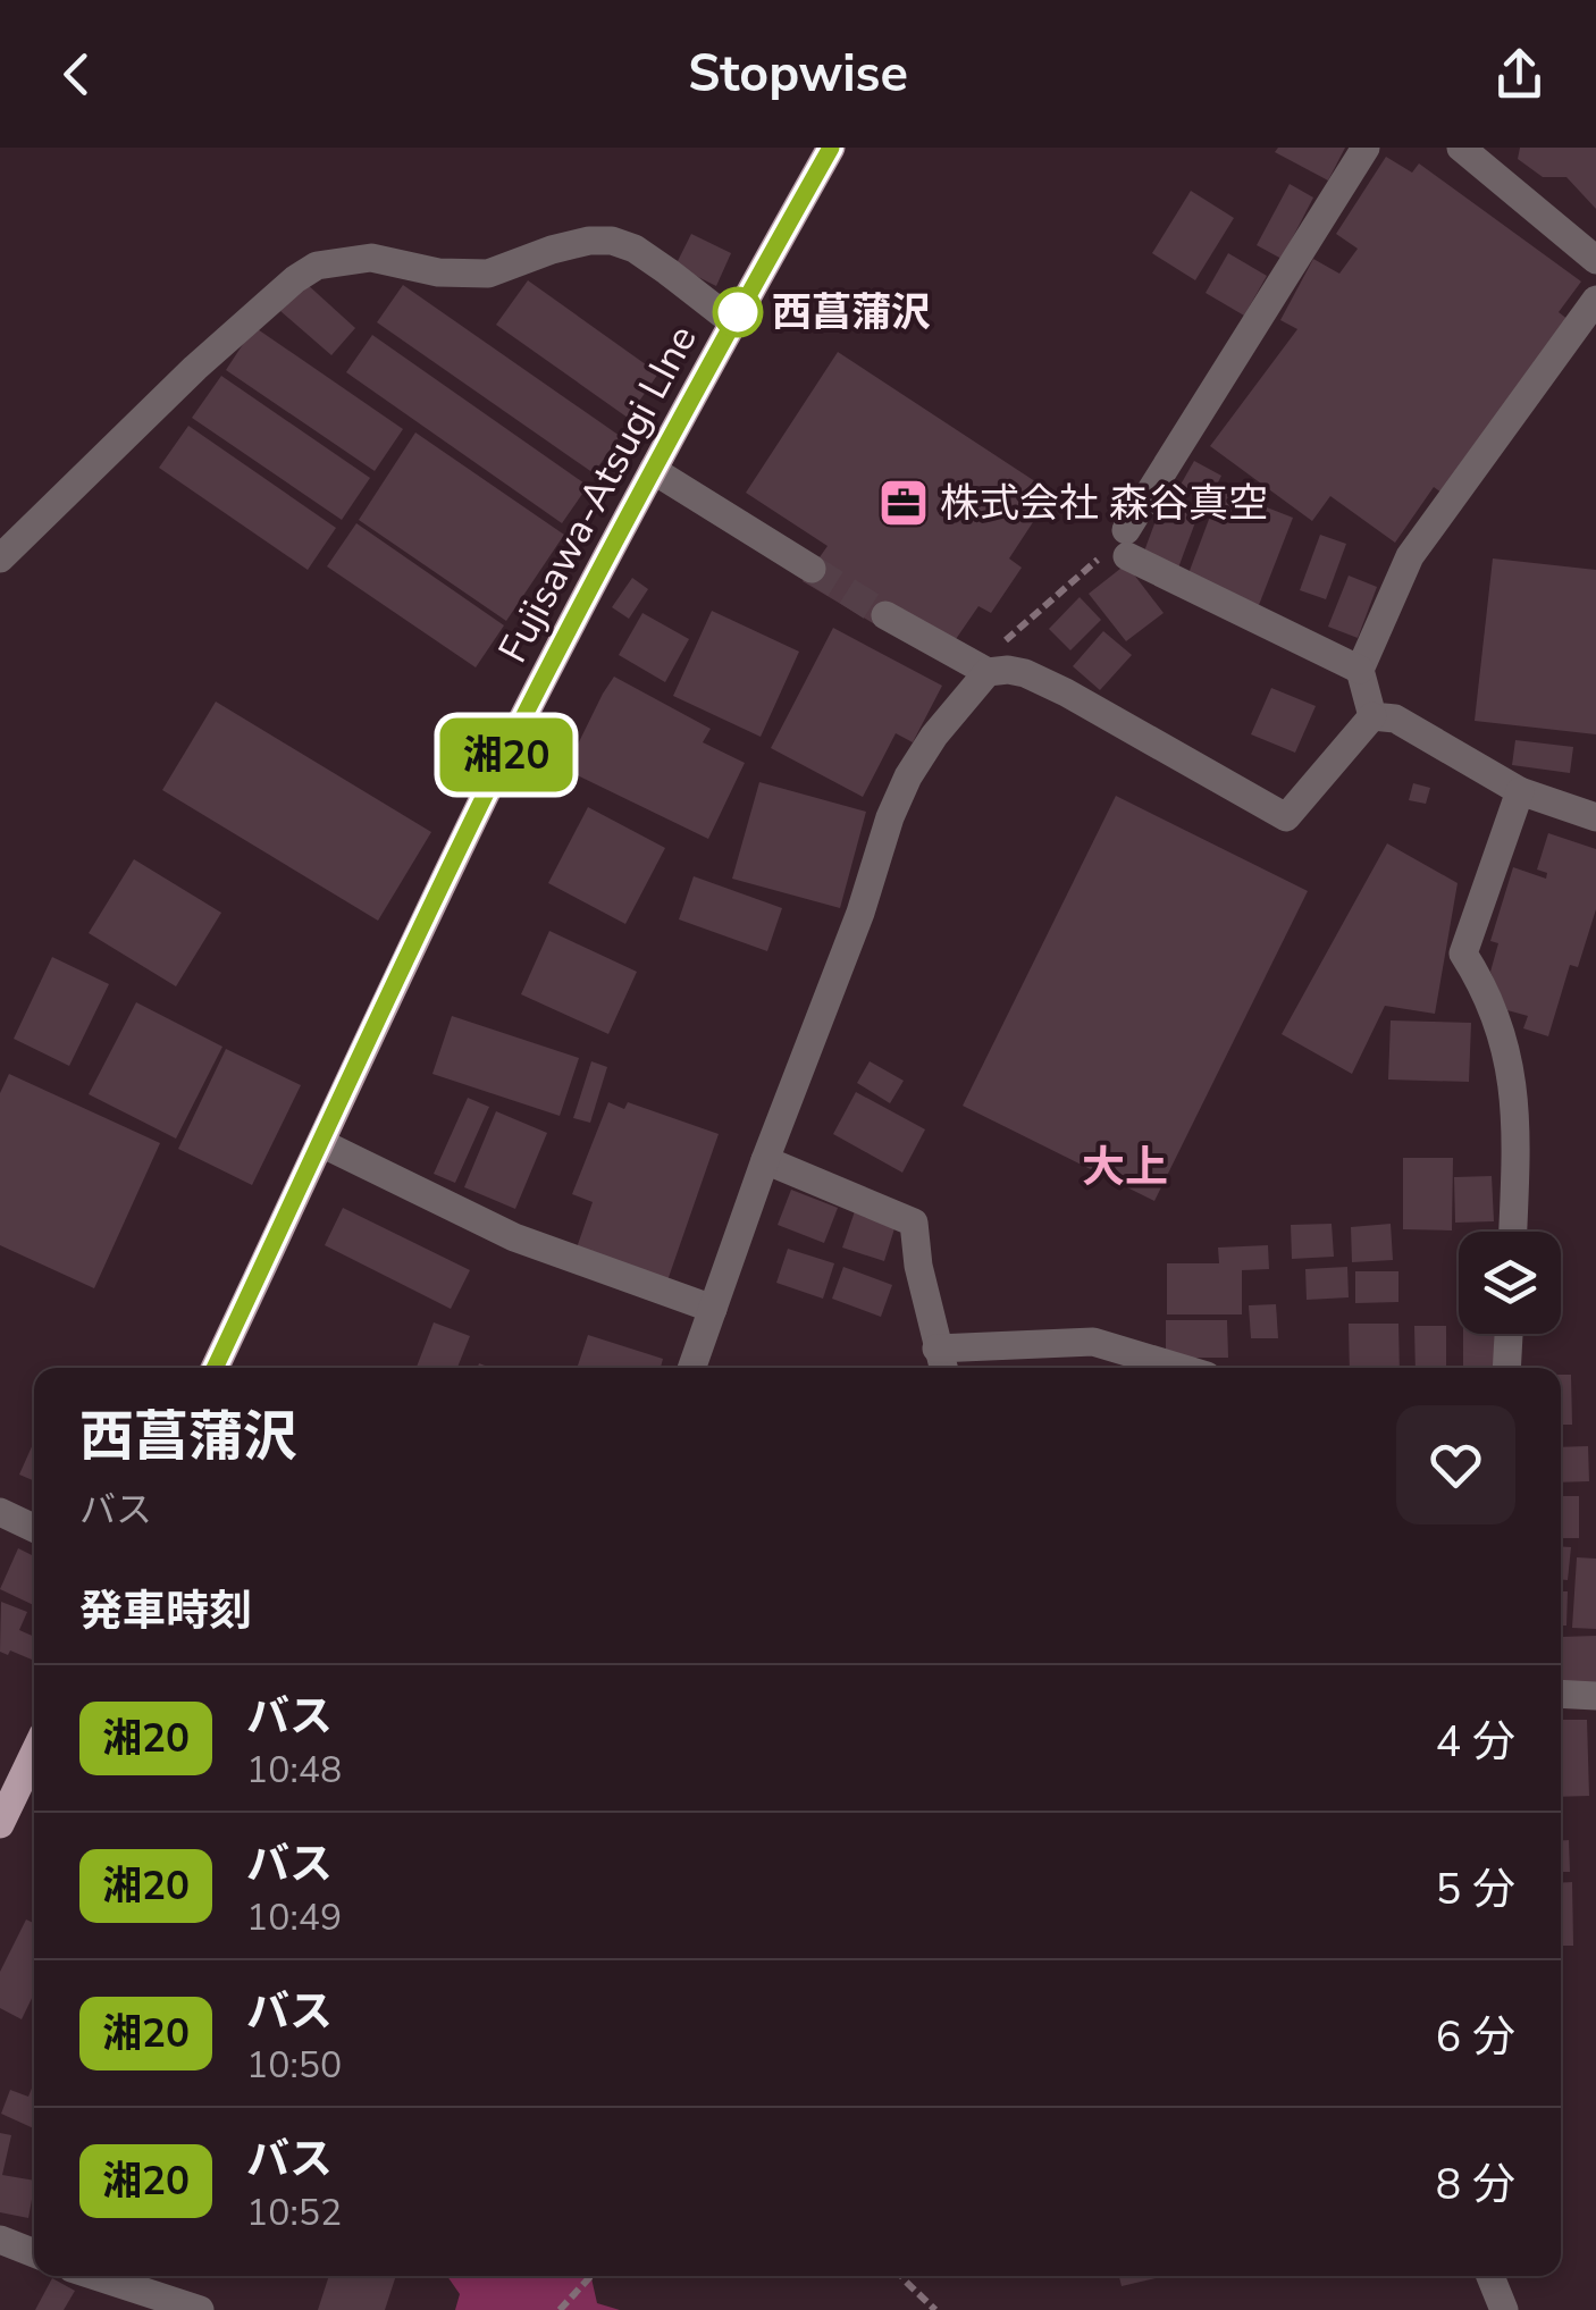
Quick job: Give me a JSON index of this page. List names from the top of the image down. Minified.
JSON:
{"streets":{"main road":["Fujisawa-Atsugi LIne"]},"districts":["大上"],"places":{"other":["西菖蒲沢"],"office":["株式会社 森谷真空"]},"lines":["bus line 湘20"],"page":{"header":"Stopwise","on_map":"湘20","heading":[["西菖蒲沢","バス"],"発車時刻"],"list":[{"mark":"湘20","name":"バス","note":"10:48","value":"4 分"},{"mark":"湘20","name":"バス","note":"10:49","value":"5 分"},{"mark":"湘20","name":"バス","note":"10:50","value":"6 分"},{"mark":"湘20","name":"バス","note":"10:52","value":"8 分"}]}}
